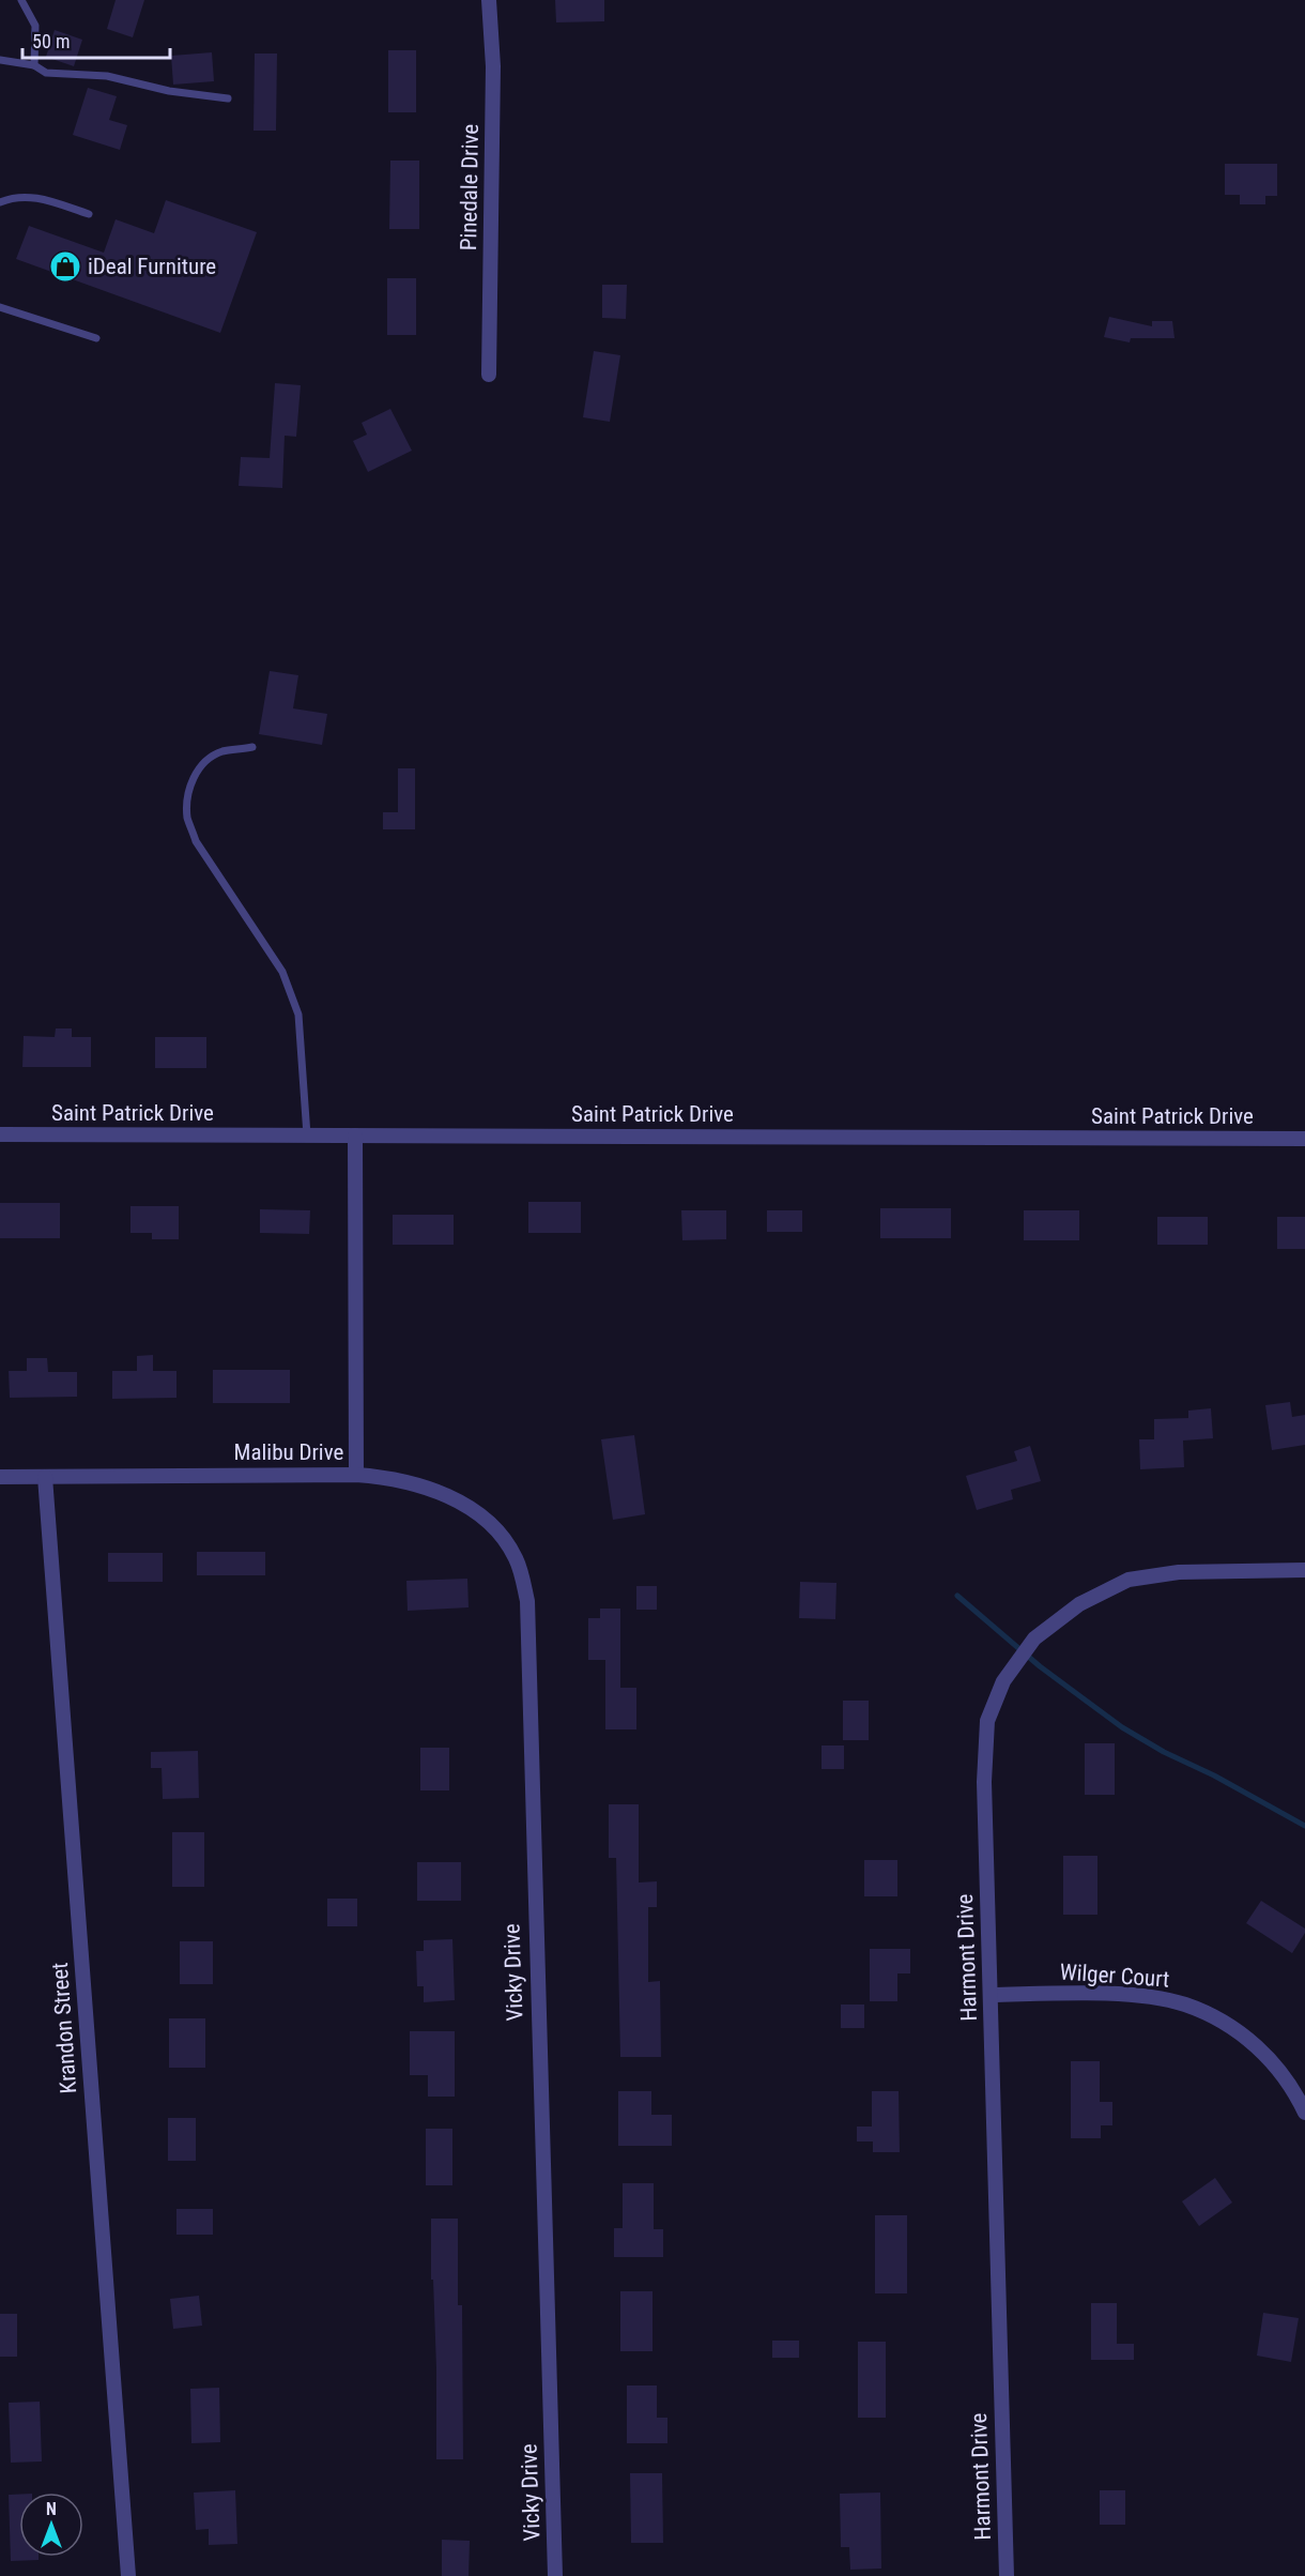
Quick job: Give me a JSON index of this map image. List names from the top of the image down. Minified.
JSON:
{"streets":{"street":["Pinedale Drive","Saint Patrick Drive","Malibu Drive","Harmont Drive","Vicky Drive","Wilger Court","Krandon Street"]},"crossings":[["Saint Patrick Drive","Malibu Drive"],["Malibu Drive","Vicky Drive"],["Malibu Drive","Krandon Street"],["Harmont Drive","Wilger Court"]],"places":{"shop":["iDeal Furniture"]},"scale_bar":"50 m","north":"top"}
